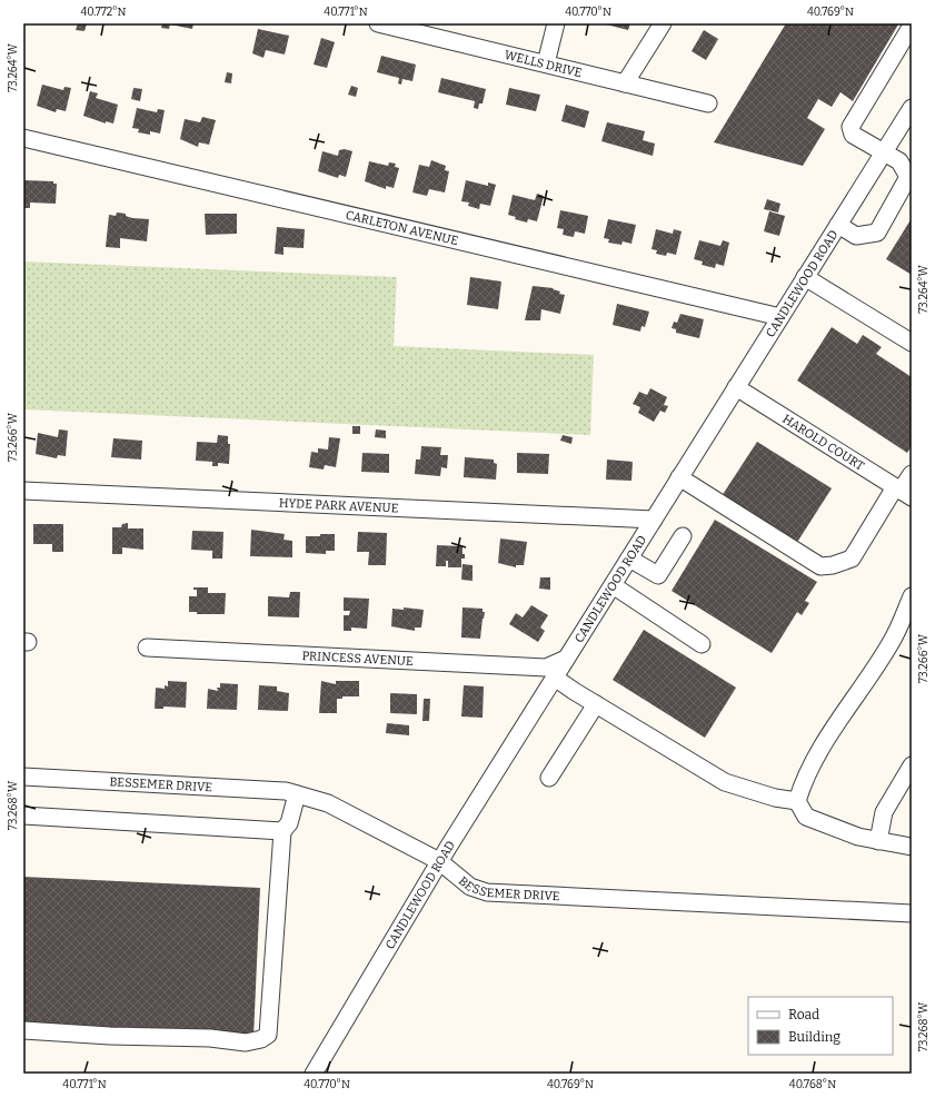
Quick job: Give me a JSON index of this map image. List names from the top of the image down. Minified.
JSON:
{"streets":{"street":["WELLS DRIVE","CARLETON AVENUE","CANDLEWOOD ROAD","HAROLD COURT","HYDE PARK AVENUE","PRINCESS AVENUE","BESSEMER DRIVE"]},"crossings":[["CARLETON AVENUE","CANDLEWOOD ROAD"],["CANDLEWOOD ROAD","HAROLD COURT"],["CANDLEWOOD ROAD","HYDE PARK AVENUE"],["CANDLEWOOD ROAD","PRINCESS AVENUE"],["CANDLEWOOD ROAD","BESSEMER DRIVE"]],"legend":["Road","Building"],"coordinates":["40.772°N","40.771°N","40.770°N","40.769°N","73.264°W","73.266°W","73.268°W","40.768°N"]}
